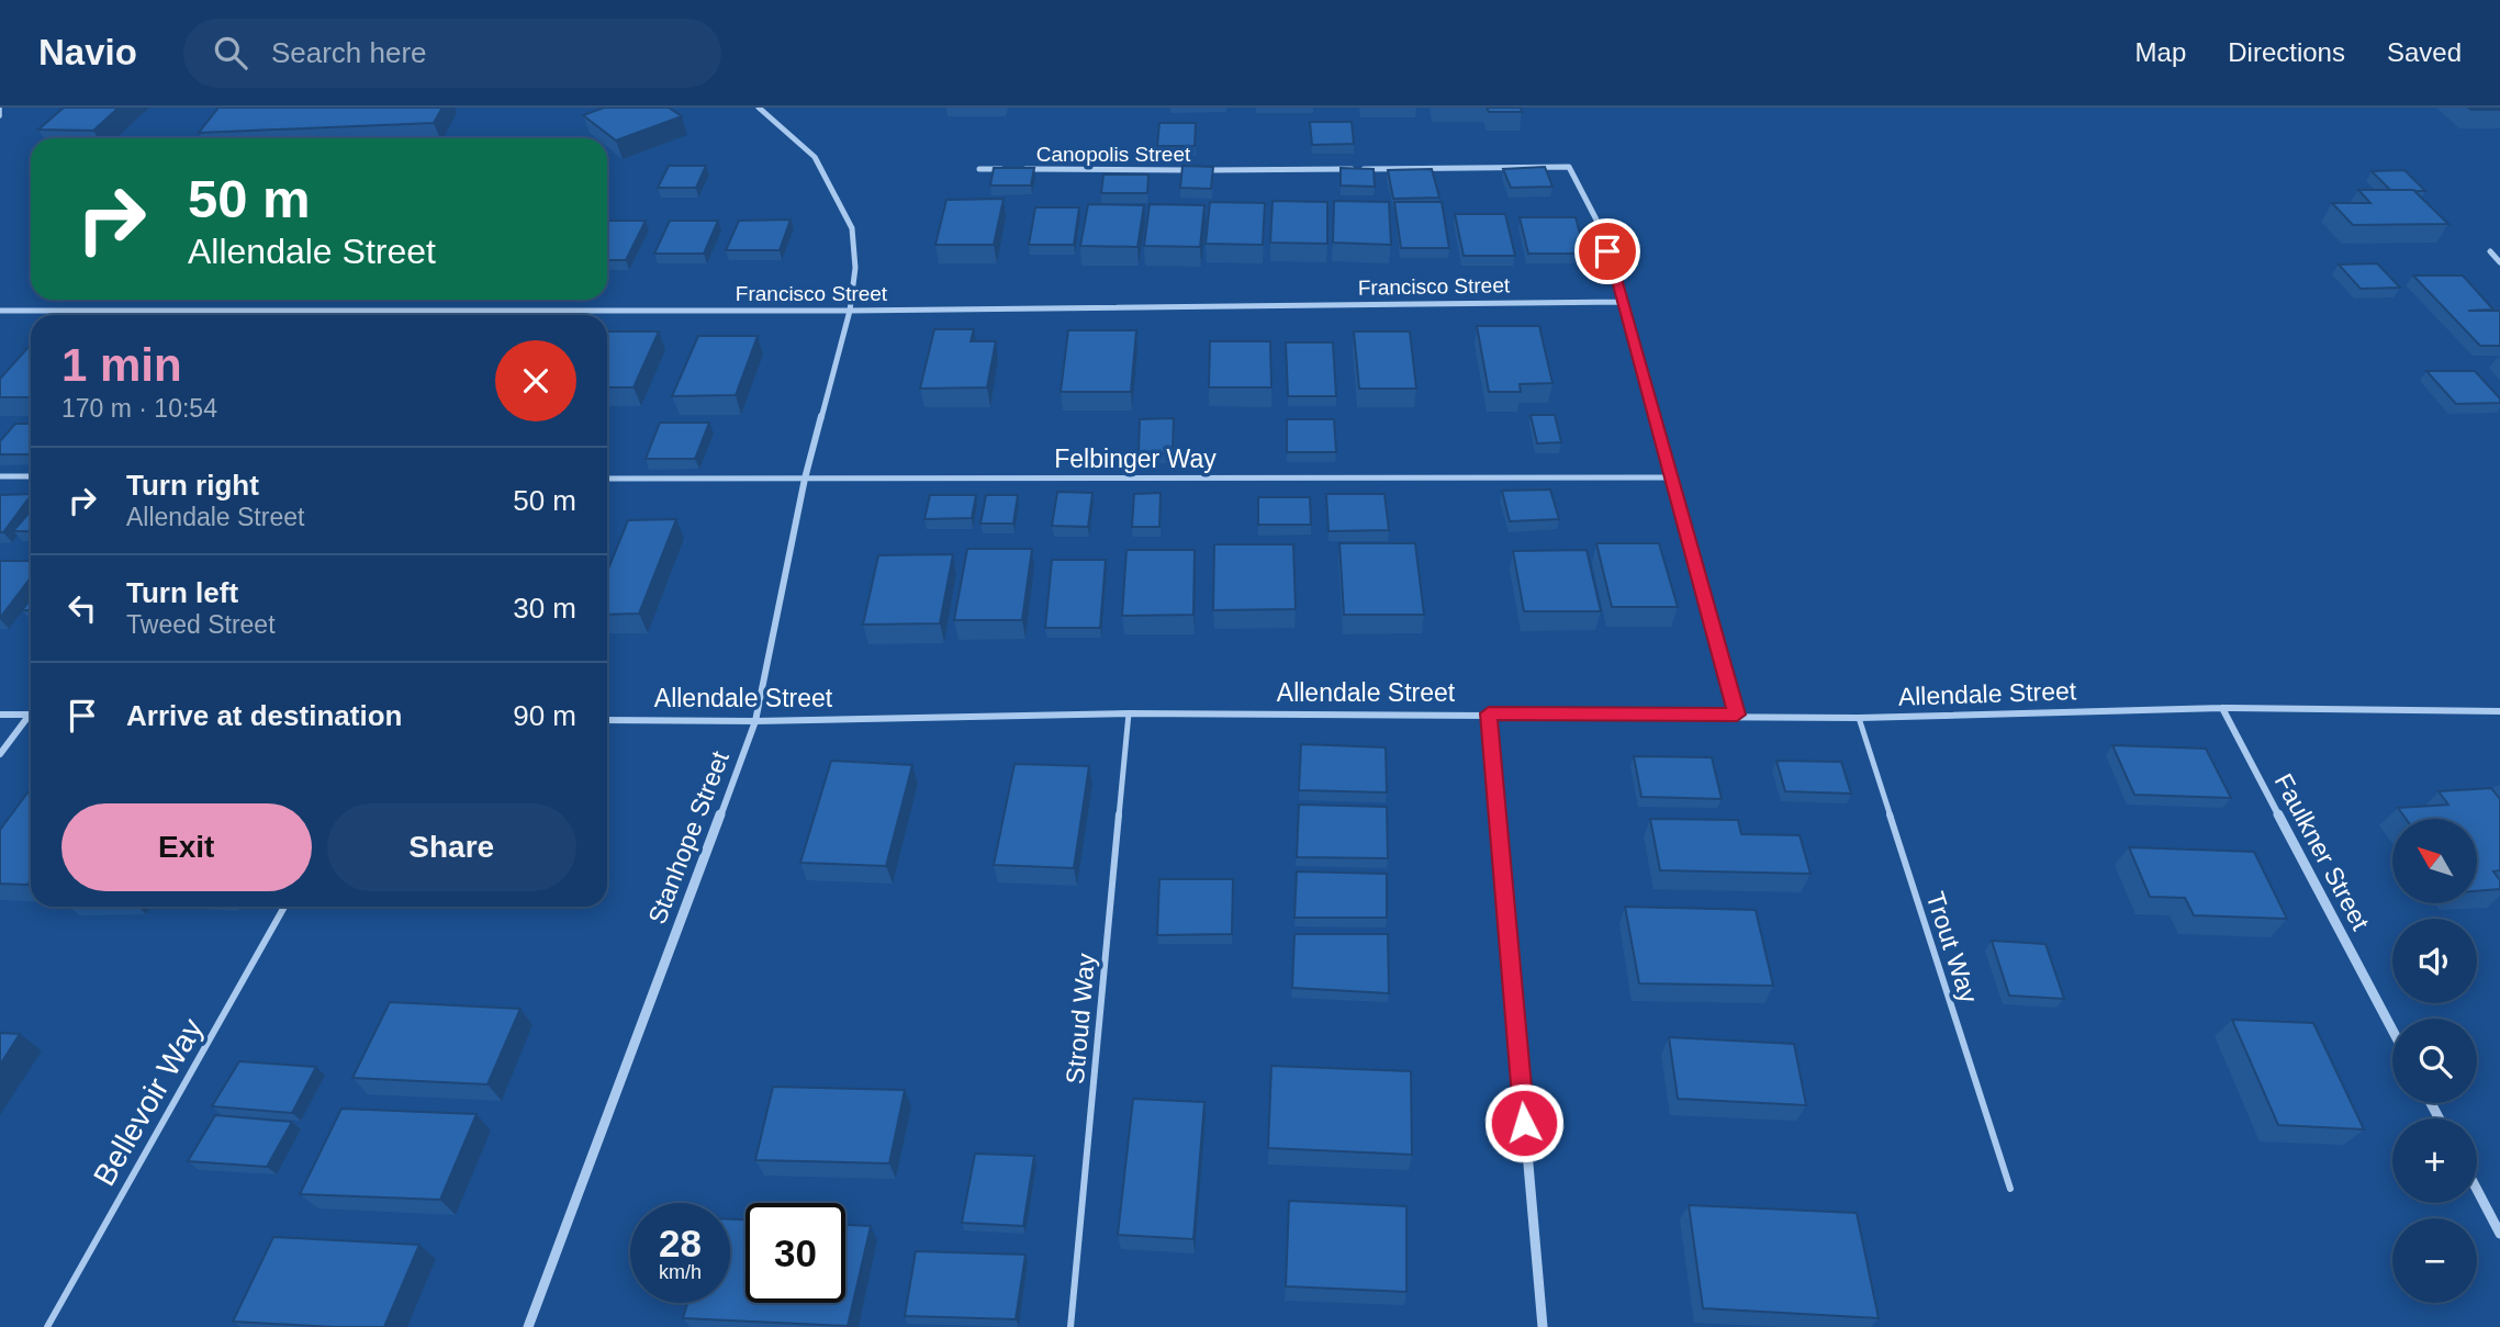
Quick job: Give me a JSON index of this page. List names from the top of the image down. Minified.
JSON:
{"streets":{"street":["Canopolis Street","Francisco Street","Allendale Street","Stanhope Street","Faulkner Street"],"lane":["Felbinger Way","Trout Way","Stroud Way","Bellevoir Way"]},"crossings":[["Canopolis Street","Francisco Street"],["Francisco Street","Stanhope Street"],["Felbinger Way","Stanhope Street"],["Allendale Street","Stanhope Street"],["Allendale Street","Faulkner Street"],["Allendale Street","Trout Way"],["Allendale Street","Stroud Way"]],"north":"top left","page":{"header":"Navio","search":"Search here","nav":["Map","Directions","Saved"],"turn":["50 m","Allendale Street"],"heading":["1 min","170 m · 10:54"],"list":[{"name":"Turn right","note":"Allendale Street","value":"50 m"},{"name":"Turn left","note":"Tweed Street","value":"30 m"},{"name":"Arrive at destination","value":"90 m"}],"buttons":["Exit","Share"],"map_buttons":["+","−"],"speed":"28 km/h","limit":"30"}}
